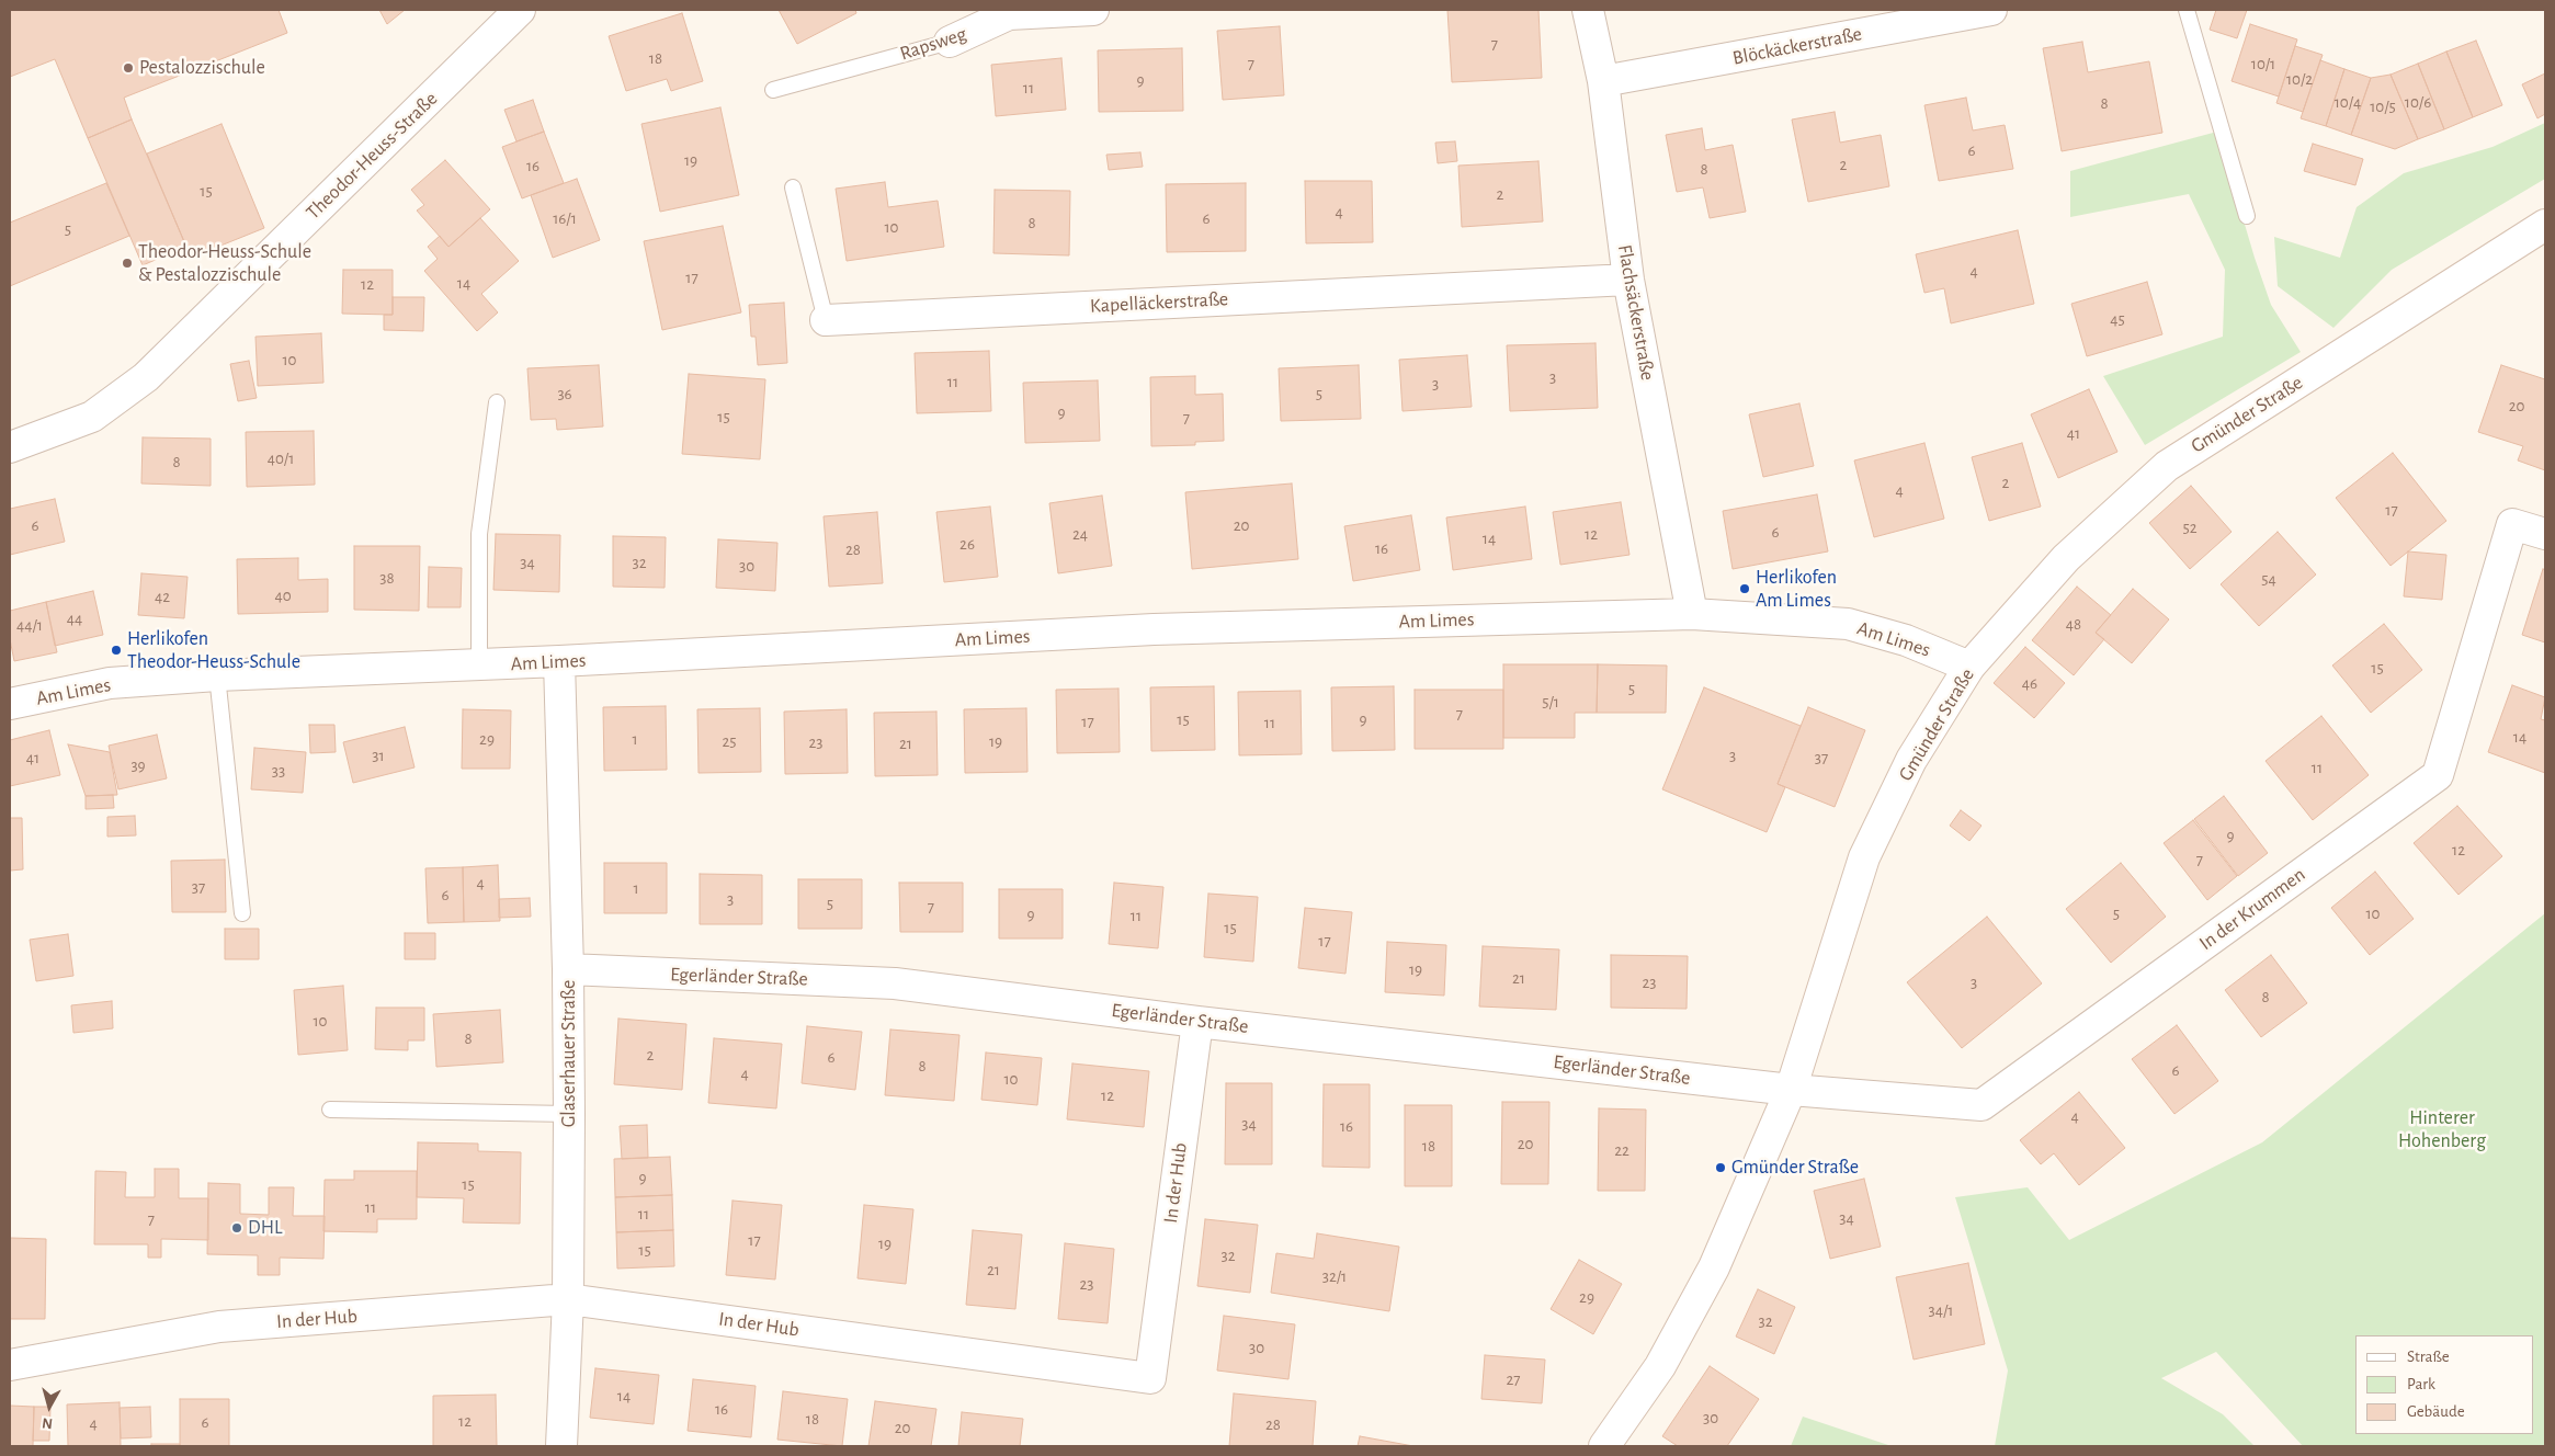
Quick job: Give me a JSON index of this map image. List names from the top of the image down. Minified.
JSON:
{"streets":{"street":["Rapsweg","Blöckäckerstraße","Theodor-Heuss-Straße","Kapelläckerstraße","Flachsäckerstraße","Gmünder Straße","Am Limes","In der Krummen","Egerländer Straße","Glaserhauer Straße","In der Hub"]},"crossings":[["Blöckäckerstraße","Flachsäckerstraße"],["Kapelläckerstraße","Flachsäckerstraße"],["Flachsäckerstraße","Am Limes"],["Gmünder Straße","Am Limes"],["Gmünder Straße","In der Krummen"],["Gmünder Straße","Egerländer Straße"],["Am Limes","Glaserhauer Straße"],["In der Krummen","Egerländer Straße"],["Egerländer Straße","Glaserhauer Straße"],["Egerländer Straße","In der Hub"],["Glaserhauer Straße","In der Hub"]],"parks":["Hinterer Hohenberg"],"places":["Pestalozzischule","Theodor-Heuss-Schule & Pestalozzischule","Herlikofen Am Limes","Herlikofen Theodor-Heuss-Schule","Gmünder Straße","DHL"],"house_numbers":["7","18","7","10/1","10/2","9","11","10/4","10/6","8","10/5","6","19","2","16","8","15","2","4","16/1","6","8","10","5","4","17","14","12","45","10","3","11","3","36","5","20","9","15","7","41","40/1","8","2","4","17","6","20","52","6","24","12","14","26","16","28","34","32","30","38","54","40","42","44","48","44/1","15","46","5","5/1","7","15","9","17","11","14","29","1","25","19","23","21","31","3","41","37","39","11","33","9","12","7","4","37","1","6","3","5","7","5","10","9","11","15","17","19","21","23","3","8","10","8","2","6","8","6","4","10","12","4","34","16","20","18","22","9","15","11","11","34","7","17","19","15","32","21","32/1","23","29","34/1","32","30","27","14","16","30","18","12","6","4","28","20"],"legend":["Straße","Park","Gebäude"],"north":"bottom"}
